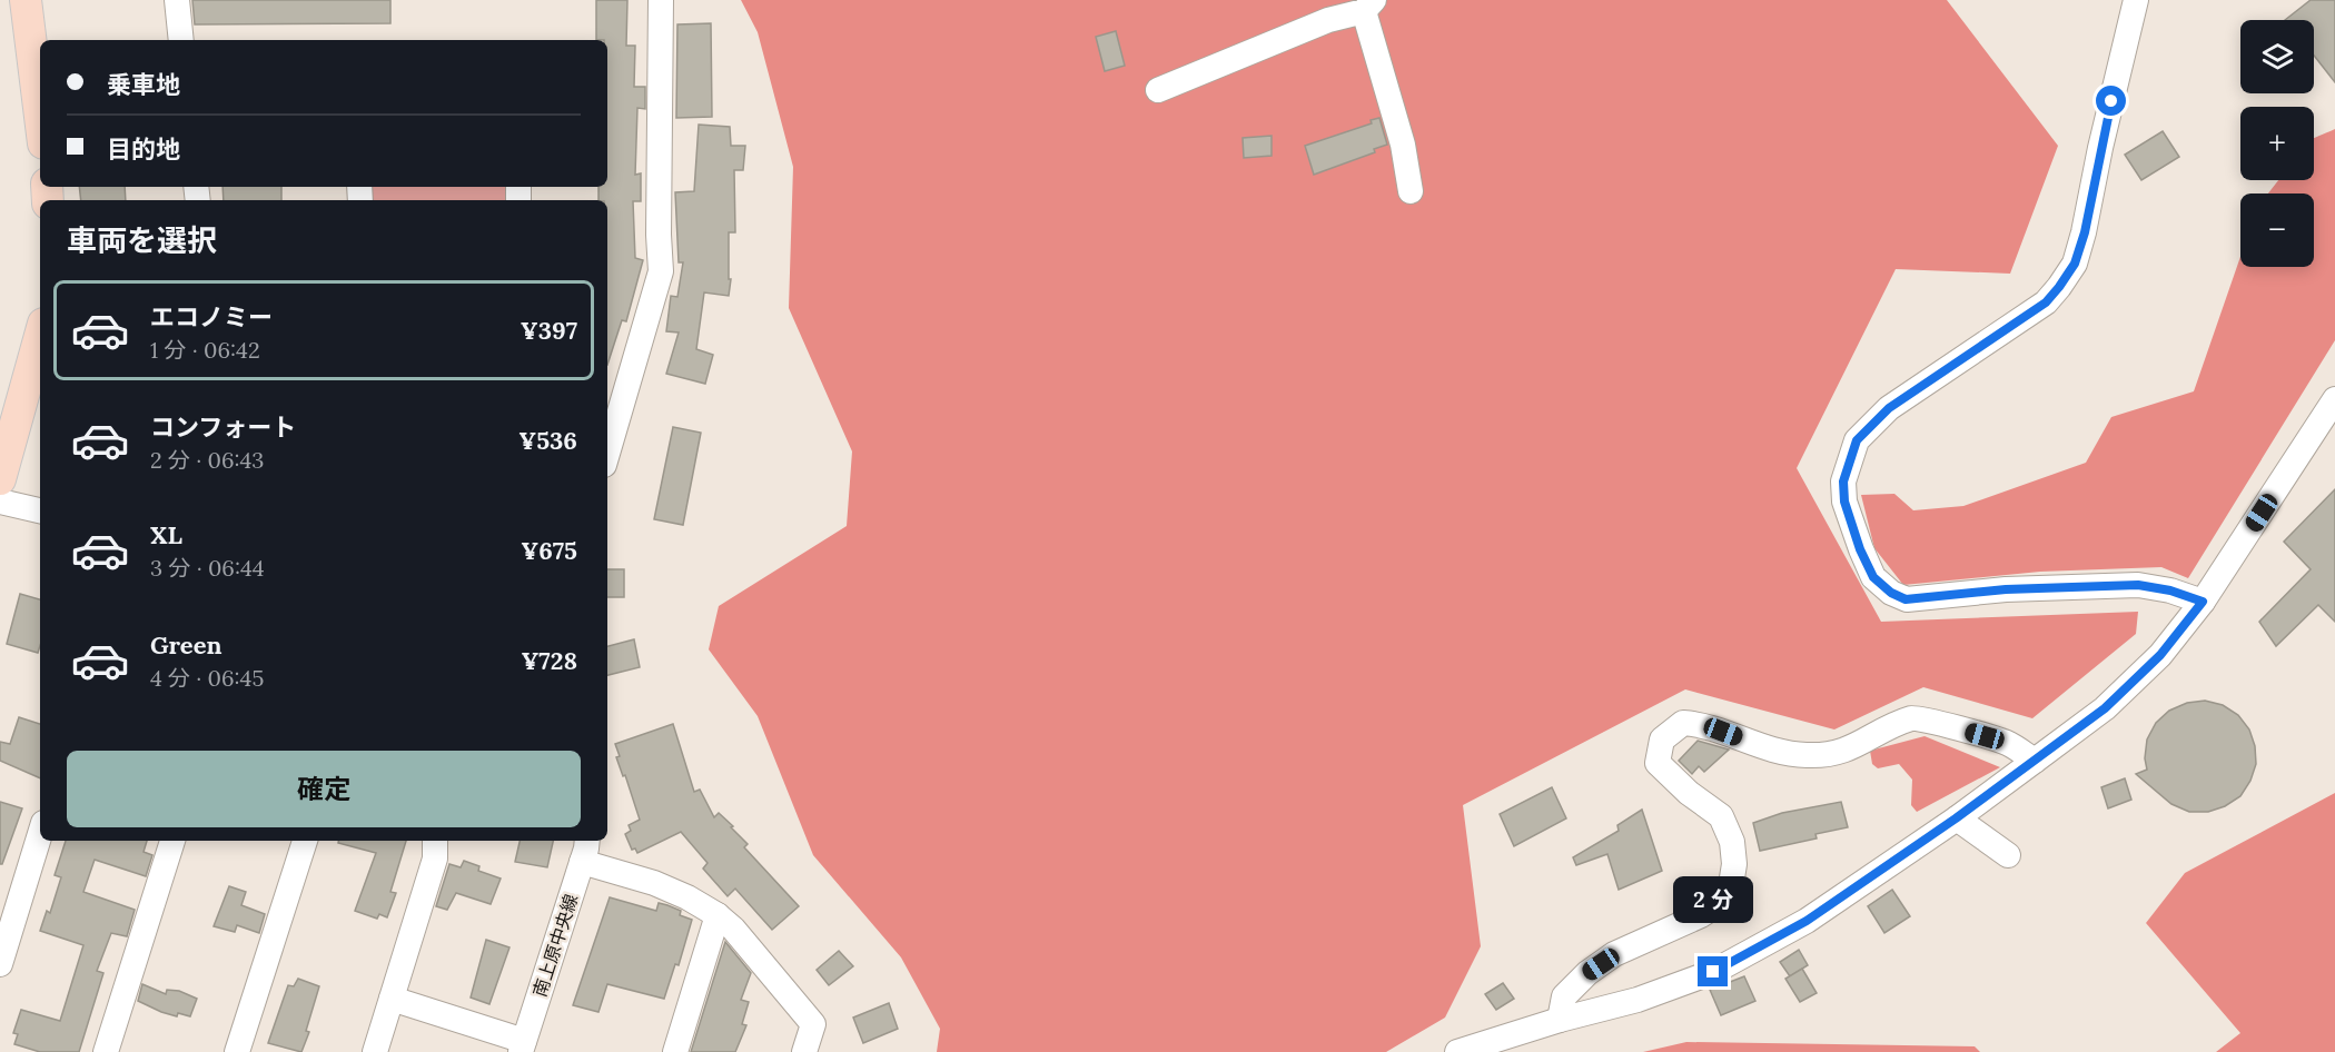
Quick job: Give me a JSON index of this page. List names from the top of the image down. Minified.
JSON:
{"streets":{"street":["南上原中央線"]},"page":{"map_buttons":["+","−"],"banner":["乗車地","目的地"],"heading":"車両を選択","list":[{"name":"エコノミー","note":"1 分 · 06:42","value":"¥397"},{"name":"コンフォート","note":"2 分 · 06:43","value":"¥536"},{"name":"XL","note":"3 分 · 06:44","value":"¥675"},{"name":"Green","note":"4 分 · 06:45","value":"¥728"}],"buttons":"確定","bubble":"2 分"}}
